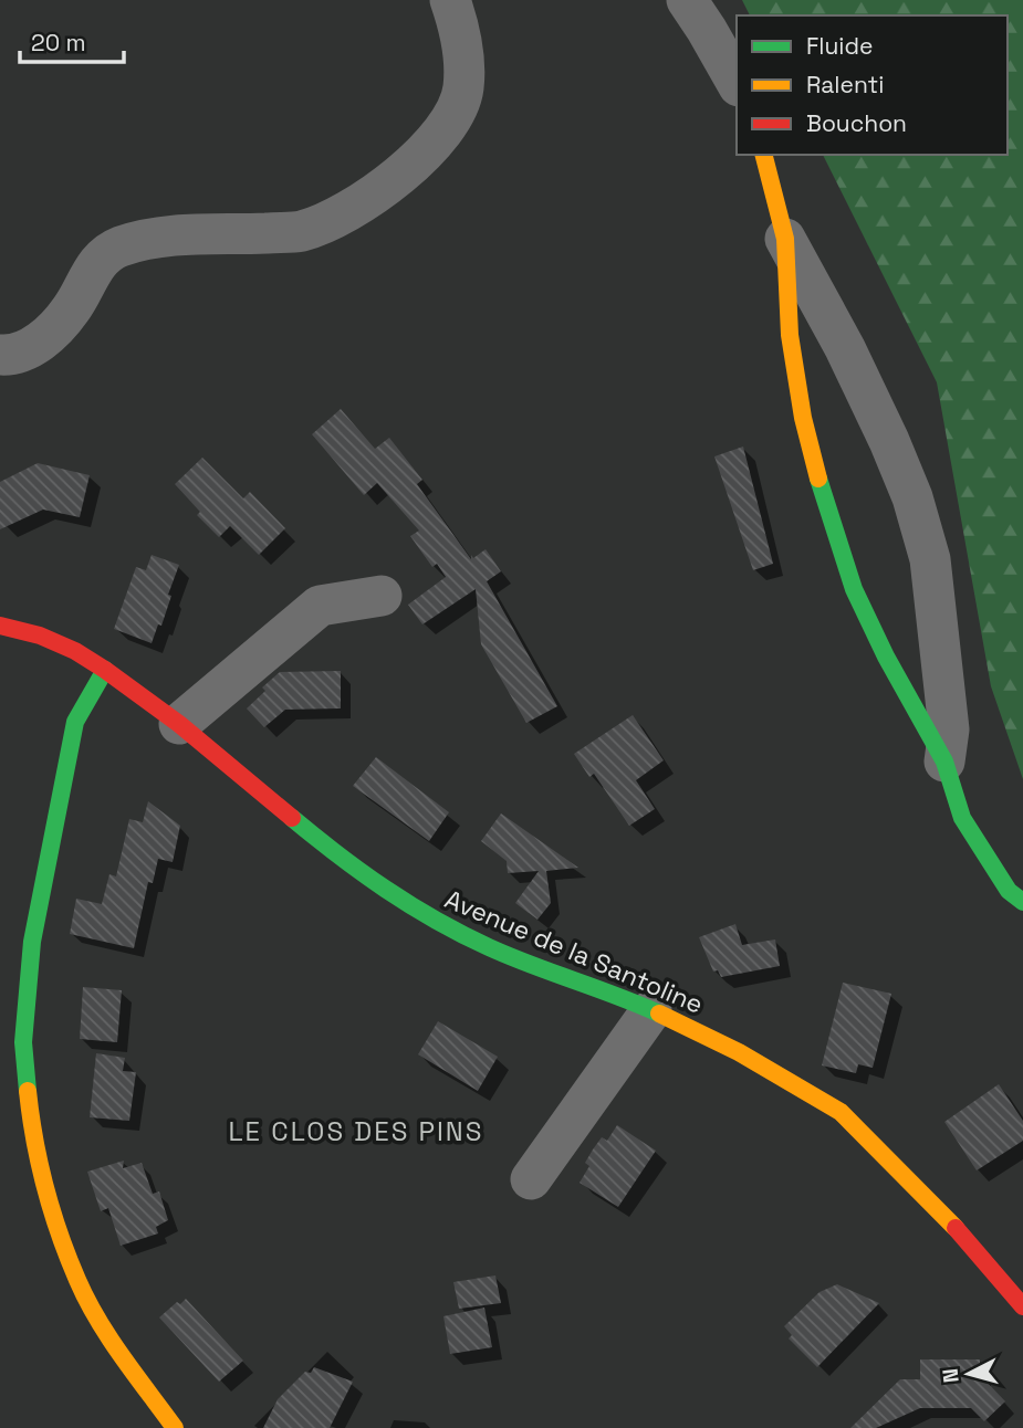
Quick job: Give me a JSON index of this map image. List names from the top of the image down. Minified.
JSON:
{"streets":{"street":["Avenue de la Santoline"]},"districts":["LE CLOS DES PINS"],"legend":["Fluide","Ralenti","Bouchon"],"scale_bar":"20 m","north":"left"}
